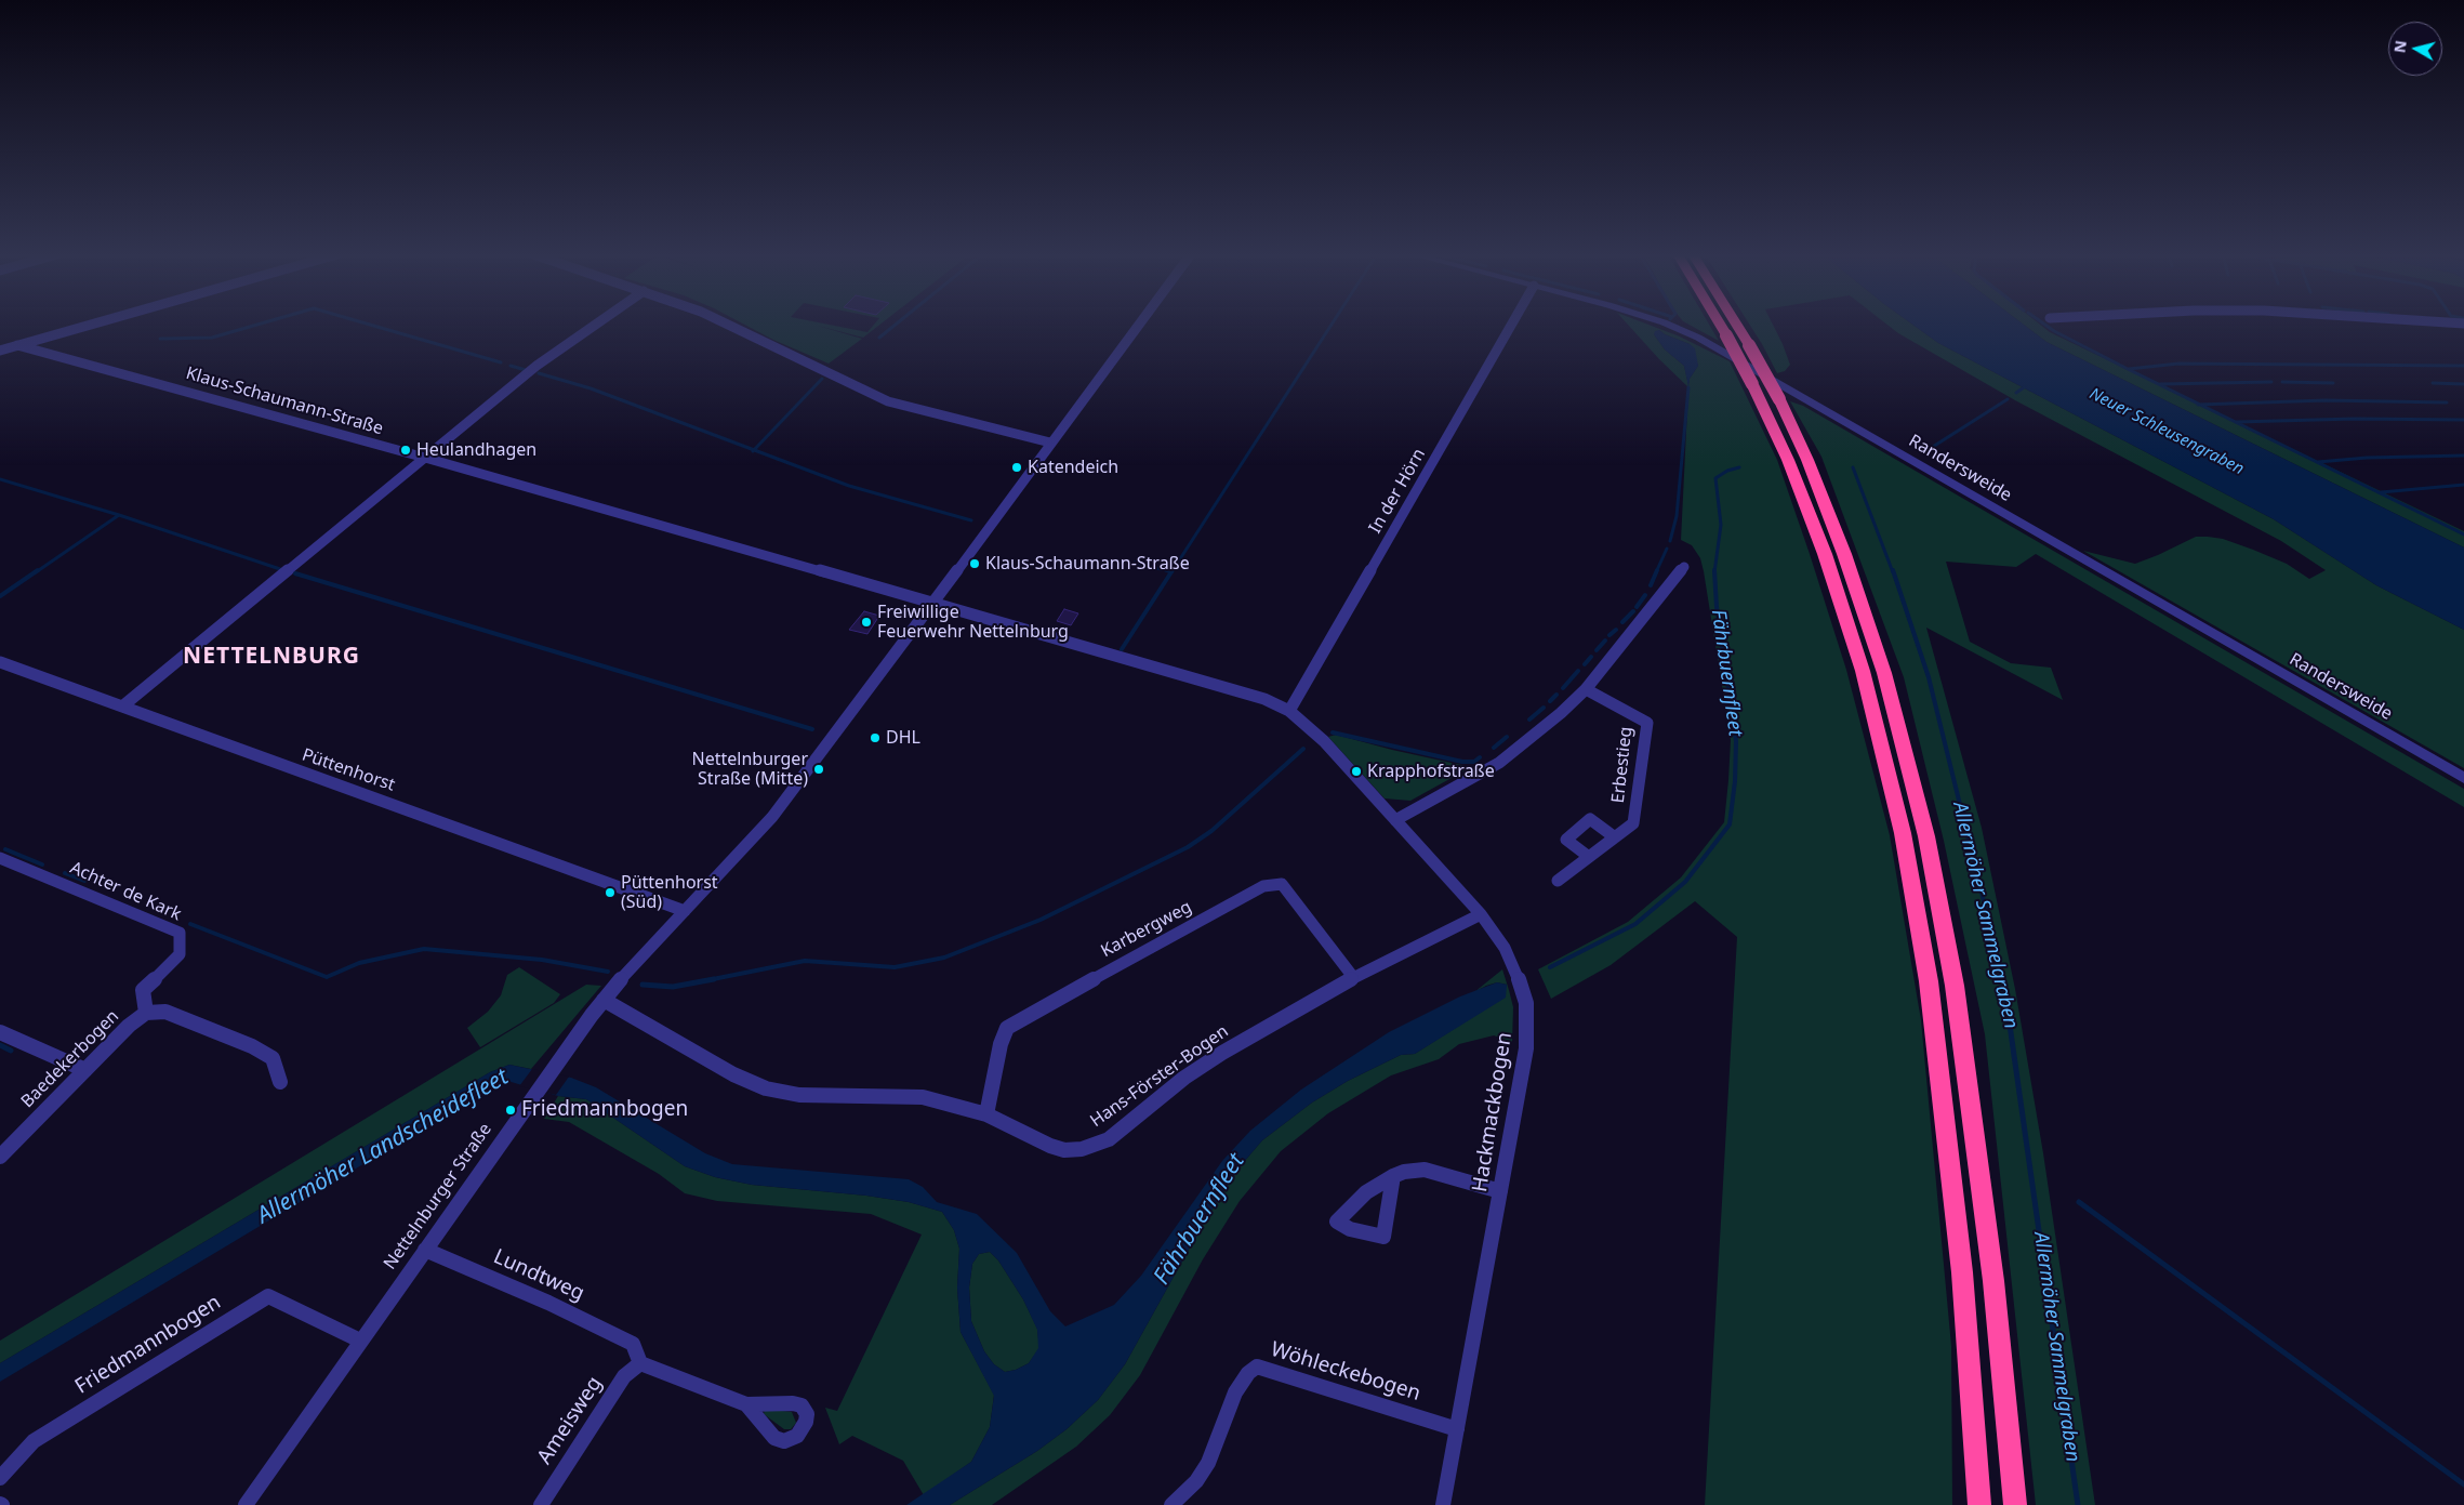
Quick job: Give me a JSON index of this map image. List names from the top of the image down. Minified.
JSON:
{"streets":{"street":["Klaus-Schaumann-Straße","Randersweide","In der Hörn","Erbestieg","Püttenhorst","Achter de Kark","Karbergweg","Baedekerbogen","Hans-Förster-Bogen","Hackmackbogen","Nettelnburger Straße","Lundtweg","Friedmannbogen","Wöhleckebogen","Ameisweg"]},"crossings":[["Klaus-Schaumann-Straße","In der Hörn"],["Klaus-Schaumann-Straße","Hackmackbogen"],["Klaus-Schaumann-Straße","Nettelnburger Straße"],["In der Hörn","Hackmackbogen"],["Püttenhorst","Nettelnburger Straße"],["Achter de Kark","Baedekerbogen"],["Karbergweg","Hans-Förster-Bogen"],["Hans-Förster-Bogen","Hackmackbogen"],["Hans-Förster-Bogen","Nettelnburger Straße"],["Hackmackbogen","Wöhleckebogen"],["Nettelnburger Straße","Lundtweg"],["Nettelnburger Straße","Friedmannbogen"],["Lundtweg","Ameisweg"]],"districts":["NETTELNBURG"],"water":["Neuer Schleusengraben","Fährbuernfleet","Allermöher Sammelgraben","Allermöher Landscheidefleet"],"places":["Heulandhagen","Katendeich","Klaus-Schaumann-Straße","Freiwillige Feuerwehr Nettelnburg","DHL","Nettelnburger Straße (Mitte)","Krapphofstraße","Püttenhorst (Süd)","Friedmannbogen"],"north":"left"}
